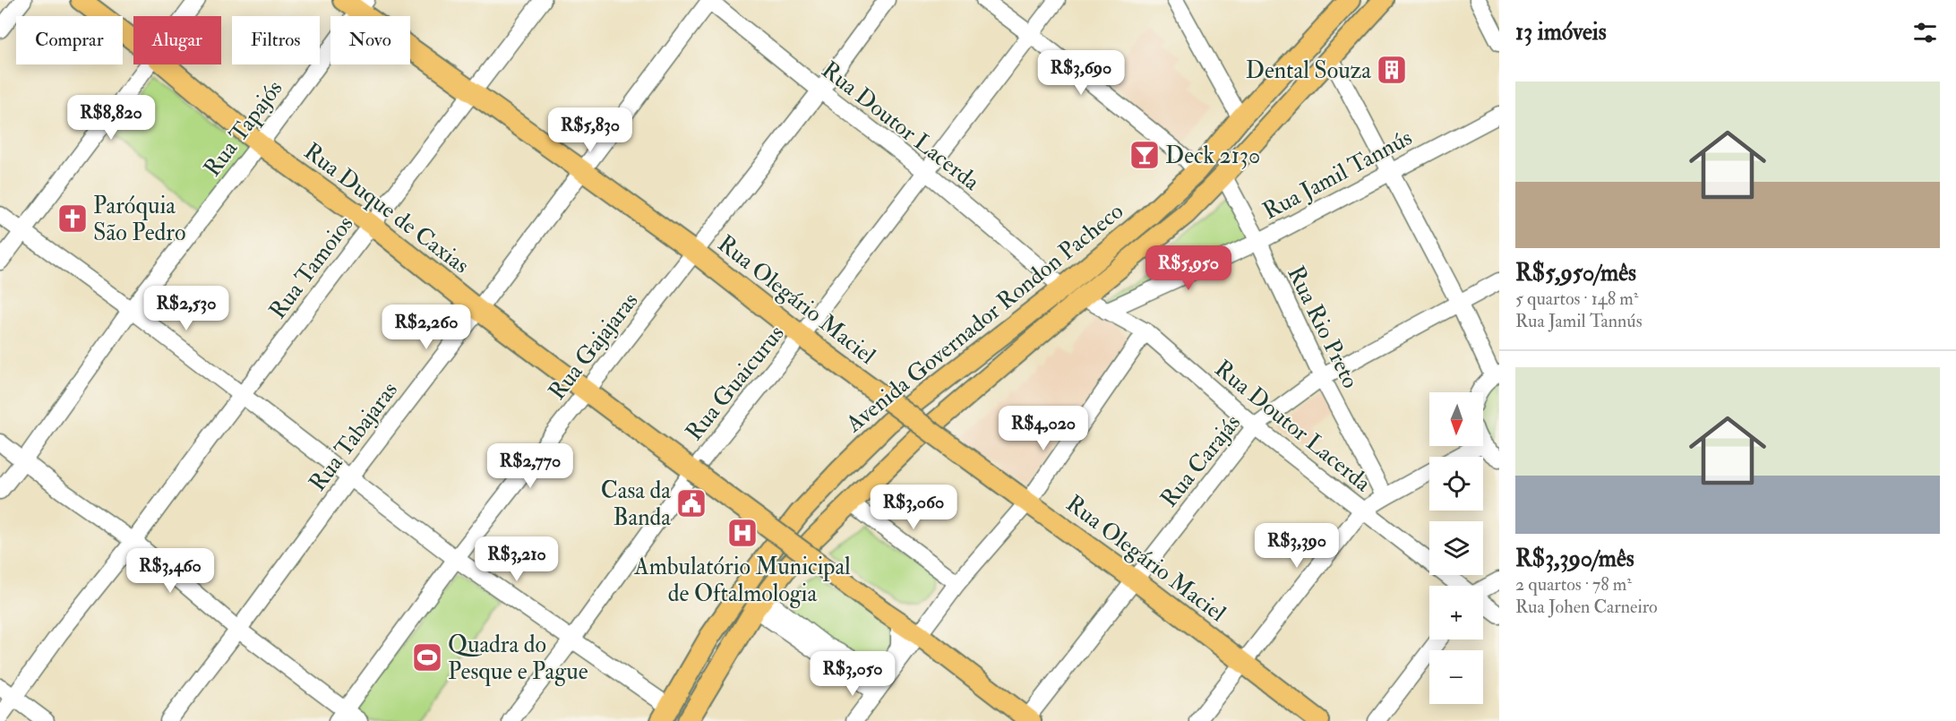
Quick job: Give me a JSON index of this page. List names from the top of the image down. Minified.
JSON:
{"streets":{"main road":["Rua Duque de Caxias","Rua Olegário Maciel","Avenida Governador Rondon Pacheco"],"street":["Rua Doutor Lacerda","Rua Tapajós","Rua Jamil Tannús","Rua Tamoios","Rua Rio Preto","Rua Gajajaras","Rua Guaicurus","Rua Tabajaras","Rua Carajás"]},"crossings":[["Rua Doutor Lacerda","Rua Jamil Tannús"],["Rua Doutor Lacerda","Avenida Governador Rondon Pacheco"],["Rua Doutor Lacerda","Rua Gajajaras"],["Rua Doutor Lacerda","Rua Guaicurus"],["Rua Doutor Lacerda","Rua Tabajaras"],["Rua Doutor Lacerda","Rua Carajás"],["Rua Tapajós","Rua Duque de Caxias"],["Rua Tapajós","Rua Olegário Maciel"],["Rua Jamil Tannús","Rua Rio Preto"],["Rua Duque de Caxias","Rua Tamoios"],["Rua Duque de Caxias","Rua Gajajaras"],["Rua Duque de Caxias","Rua Guaicurus"],["Rua Duque de Caxias","Rua Tabajaras"],["Rua Tamoios","Rua Olegário Maciel"],["Rua Olegário Maciel","Rua Gajajaras"],["Rua Olegário Maciel","Rua Guaicurus"],["Rua Olegário Maciel","Rua Tabajaras"],["Rua Olegário Maciel","Rua Carajás"],["Avenida Governador Rondon Pacheco","Rua Rio Preto"],["Rua Rio Preto","Rua Carajás"]],"places":{"building":["Dental Souza"],"bar":["Deck 2130"],"church":["Paróquia São Pedro"],"public building":["Casa da Banda"],"hospital":["Ambulatório Municipal de Oftalmologia"],"sports":["Quadra do Pesque e Pague"]},"north":"bottom","page":{"heading":"13 imóveis","chip":["Comprar","Alugar","Filtros","Novo"],"price":["R$3,690","R$8,820","R$5,830","R$5,950","R$2,530","R$2,260","R$4,020","R$2,770","R$3,060","R$3,390","R$3,210","R$3,460","R$3,050"],"list":[{"name":"R$5,950/mês","note":"5 quartos · 148 m² · Rua Jamil Tannús"},{"name":"R$3,390/mês","note":"2 quartos · 78 m² · Rua Johen Carneiro"}],"map_buttons":["+","−"]}}
